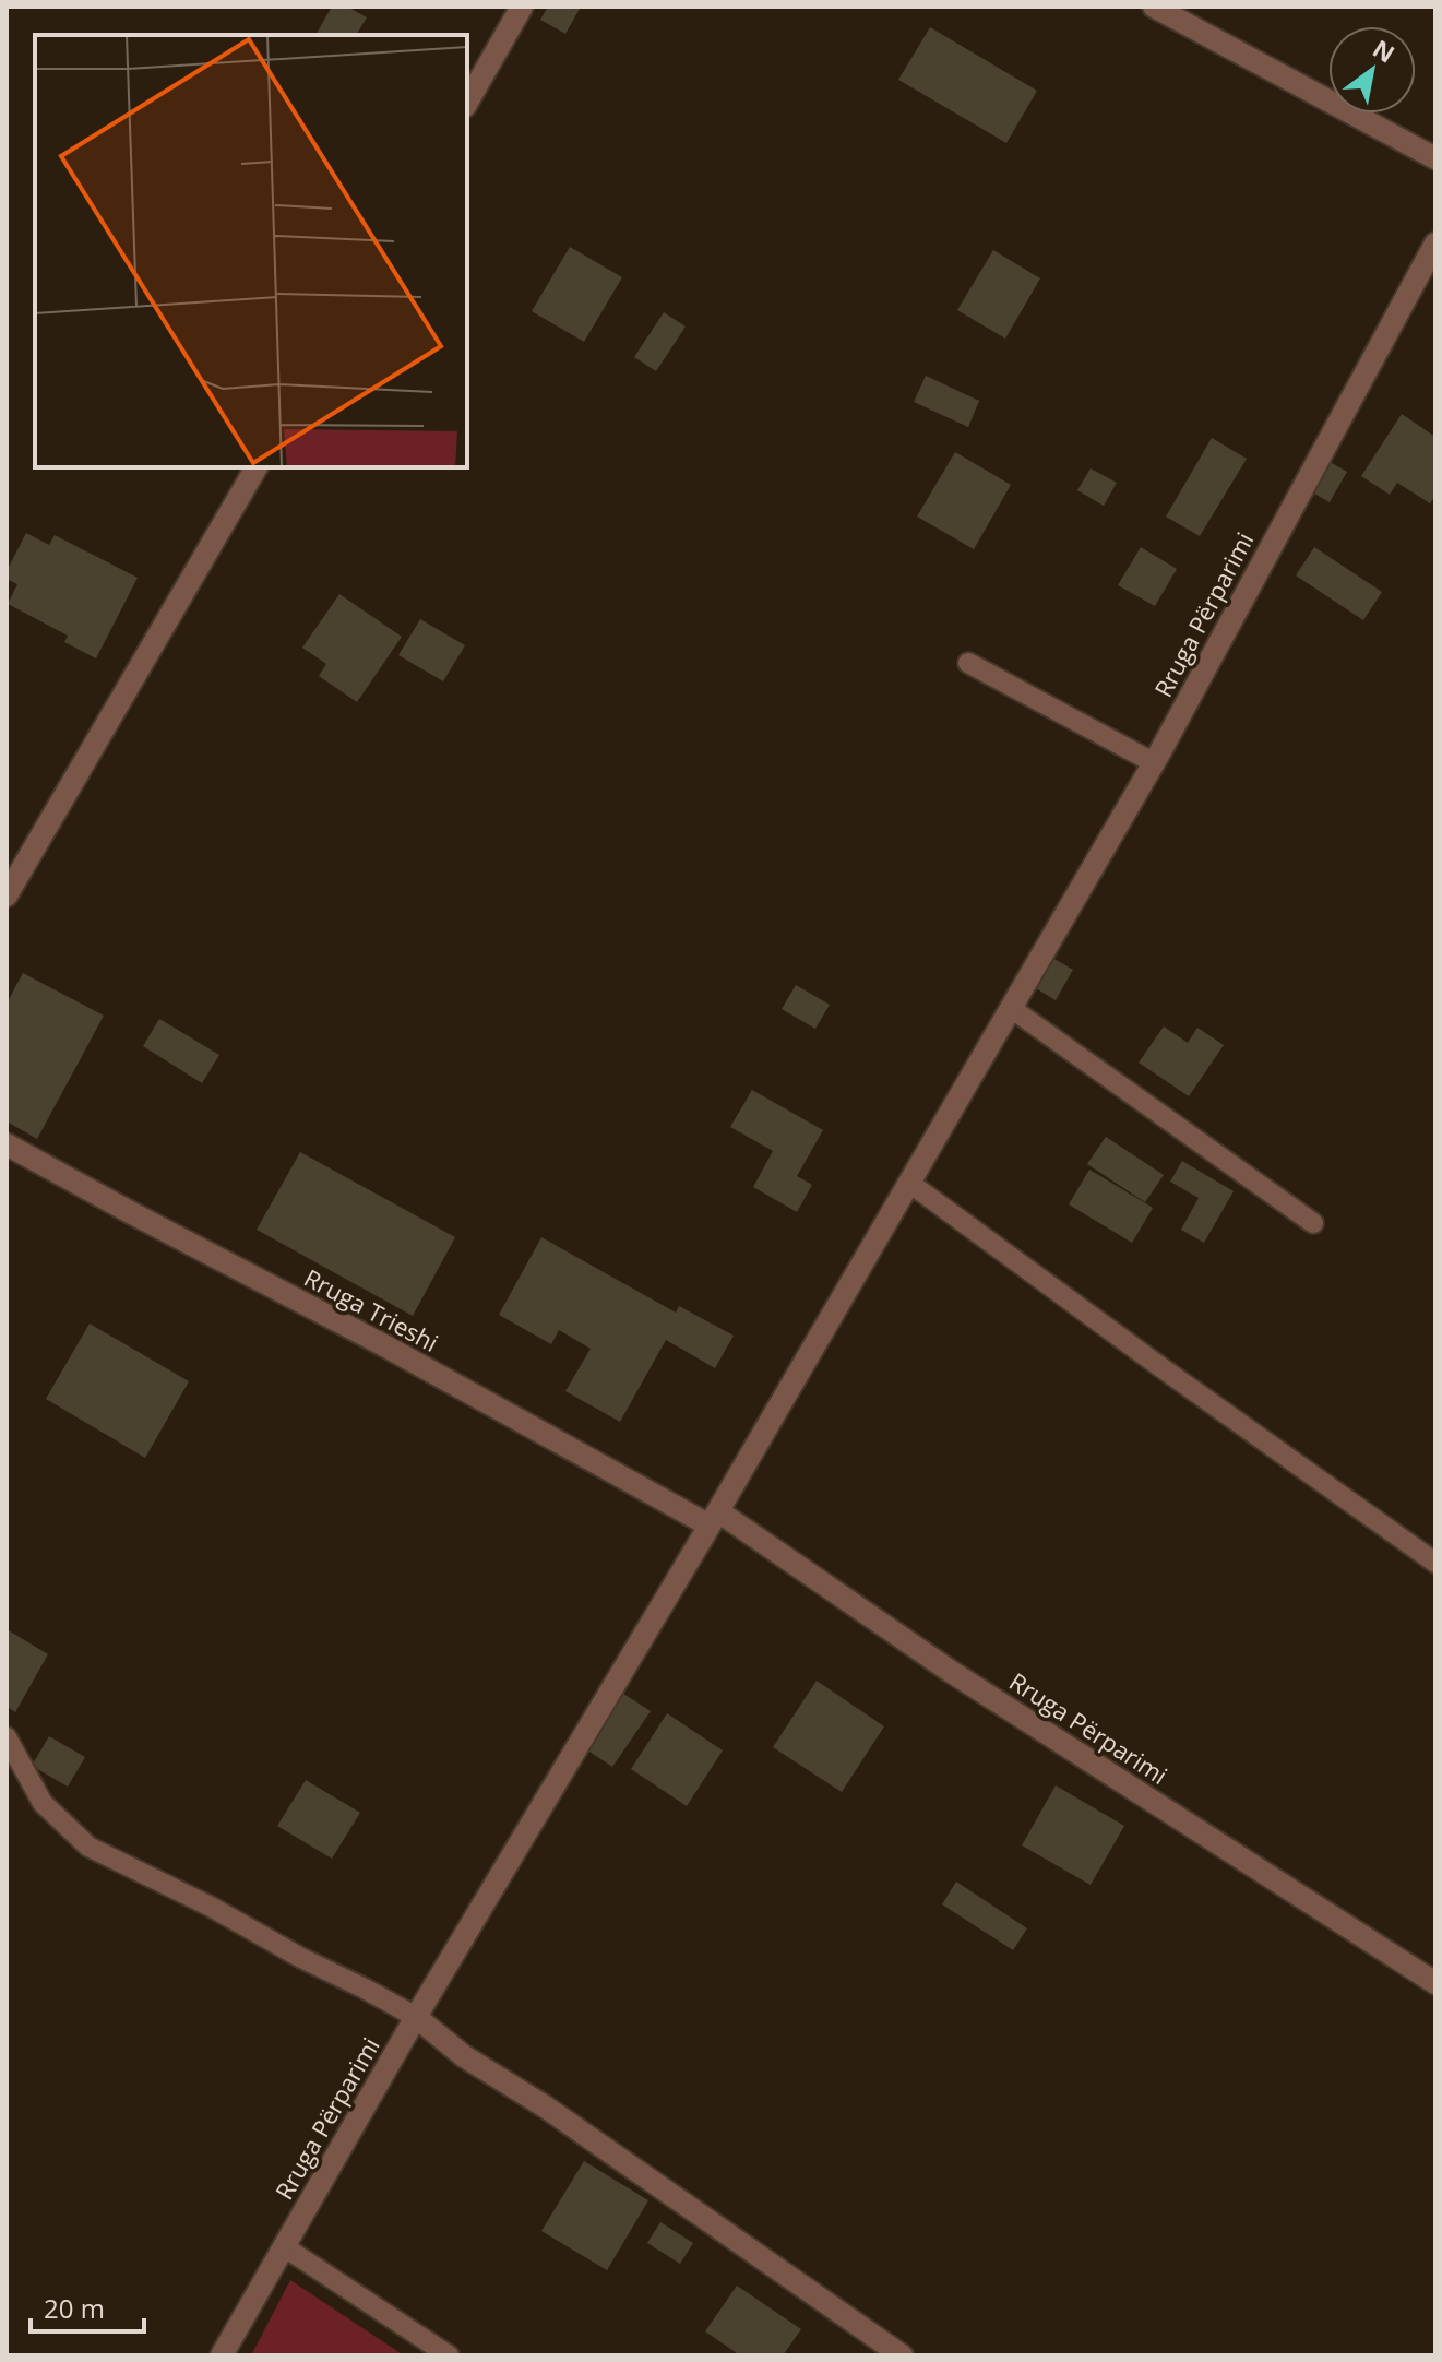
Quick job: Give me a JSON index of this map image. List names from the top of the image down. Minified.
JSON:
{"streets":{"street":["Rruga Përparimi","Rruga Trieshi"]},"crossings":[["Rruga Përparimi","Rruga Trieshi"]],"scale_bar":"20 m","north":"top right"}
